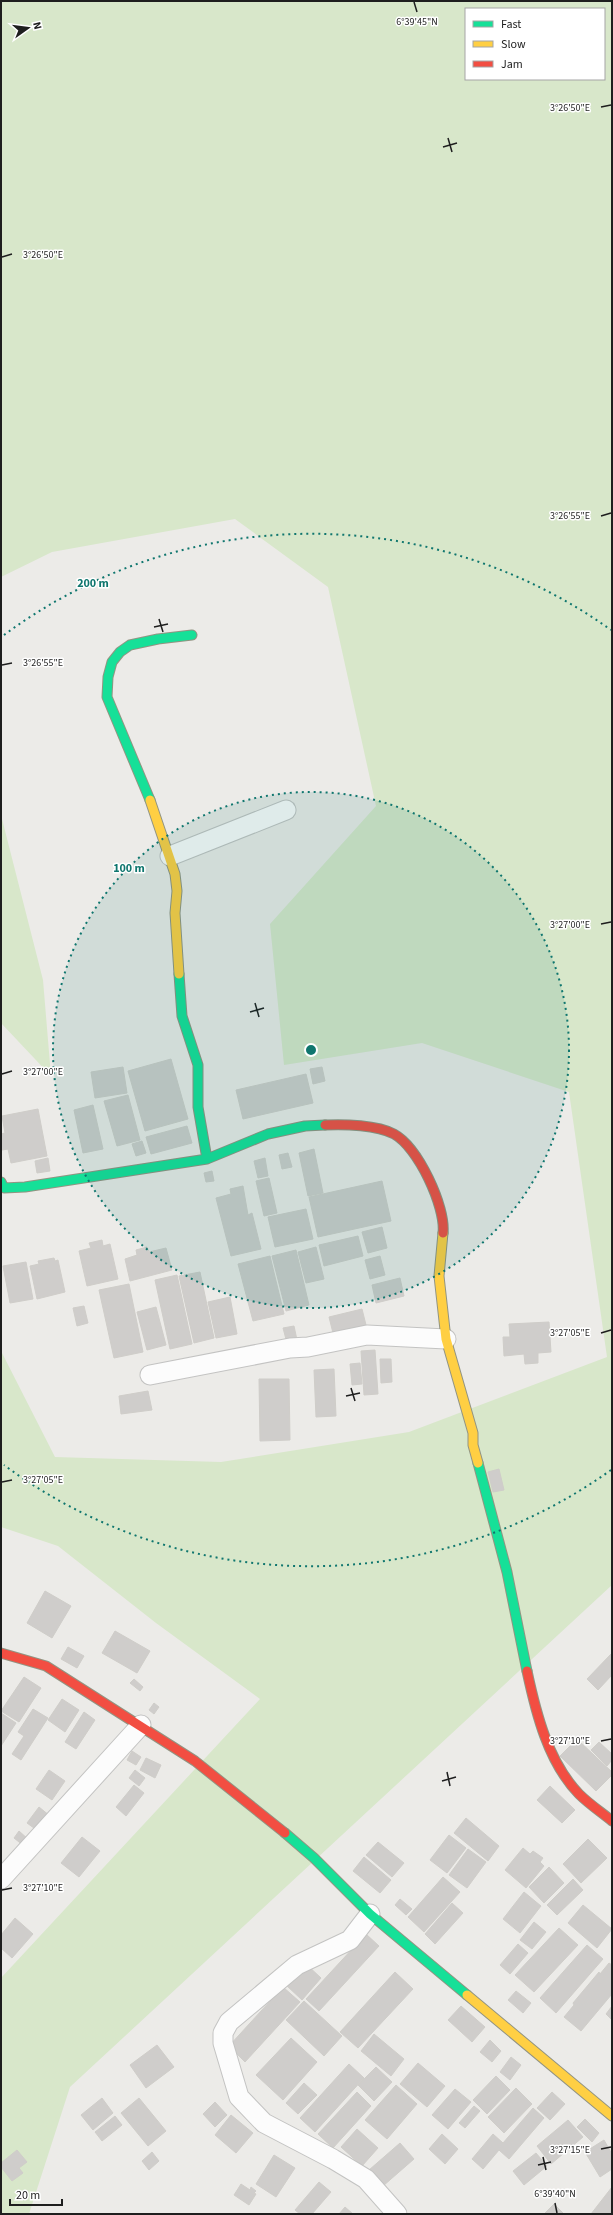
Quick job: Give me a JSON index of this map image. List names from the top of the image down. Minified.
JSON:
{"legend":["Fast","Slow","Jam"],"scale_bar":"20 m","north":"right","coordinates":["6°39'45\"N","3°26'50\"E","3°26'55\"E","3°27'00\"E","3°27'05\"E","3°27'10\"E","3°27'15\"E","6°39'40\"N"],"rings":["200 m","100 m"]}
